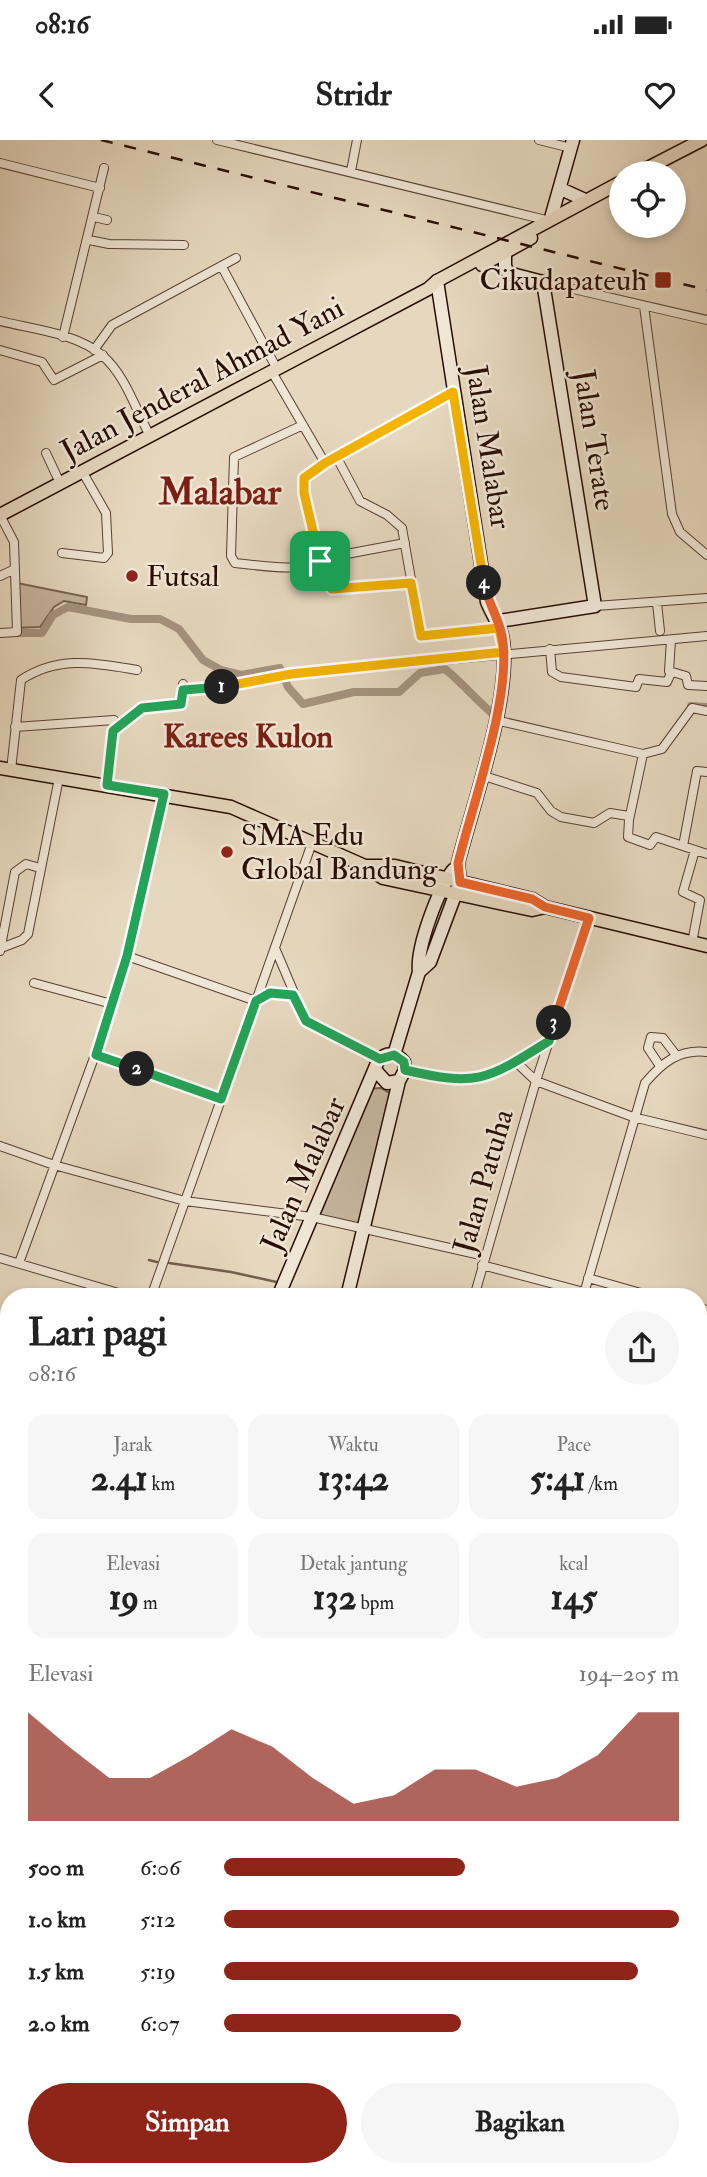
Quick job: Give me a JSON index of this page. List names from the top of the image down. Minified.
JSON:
{"streets":{"main road":["Jalan Jenderal Ahmad Yani"],"street":["Jalan Terate","Jalan Malabar","Jalan Patuha"]},"crossings":[["Jalan Jenderal Ahmad Yani","Jalan Malabar"]],"districts":["Malabar","Karees Kulon"],"places":{"transit":["Cikudapateuh"],"other":["Futsal","SMA Edu Global Bandung"]},"page":{"status":"08:16","header":"Stridr","pins":["4","1","3","2"],"heading":["Lari pagi","08:16"],"stats":[["Jarak","2.41 km"],["Waktu","13:42"],["Pace","5:41 /km"],["Elevasi","19 m"],["Detak jantung","132 bpm"],["kcal","145"]],"chart":["Elevasi","194–205 m"],"list":[{"name":"500 m","note":"6:06"},{"name":"1.0 km","note":"5:12"},{"name":"1.5 km","note":"5:19"},{"name":"2.0 km","note":"6:07"}],"buttons":["Simpan","Bagikan"]}}
